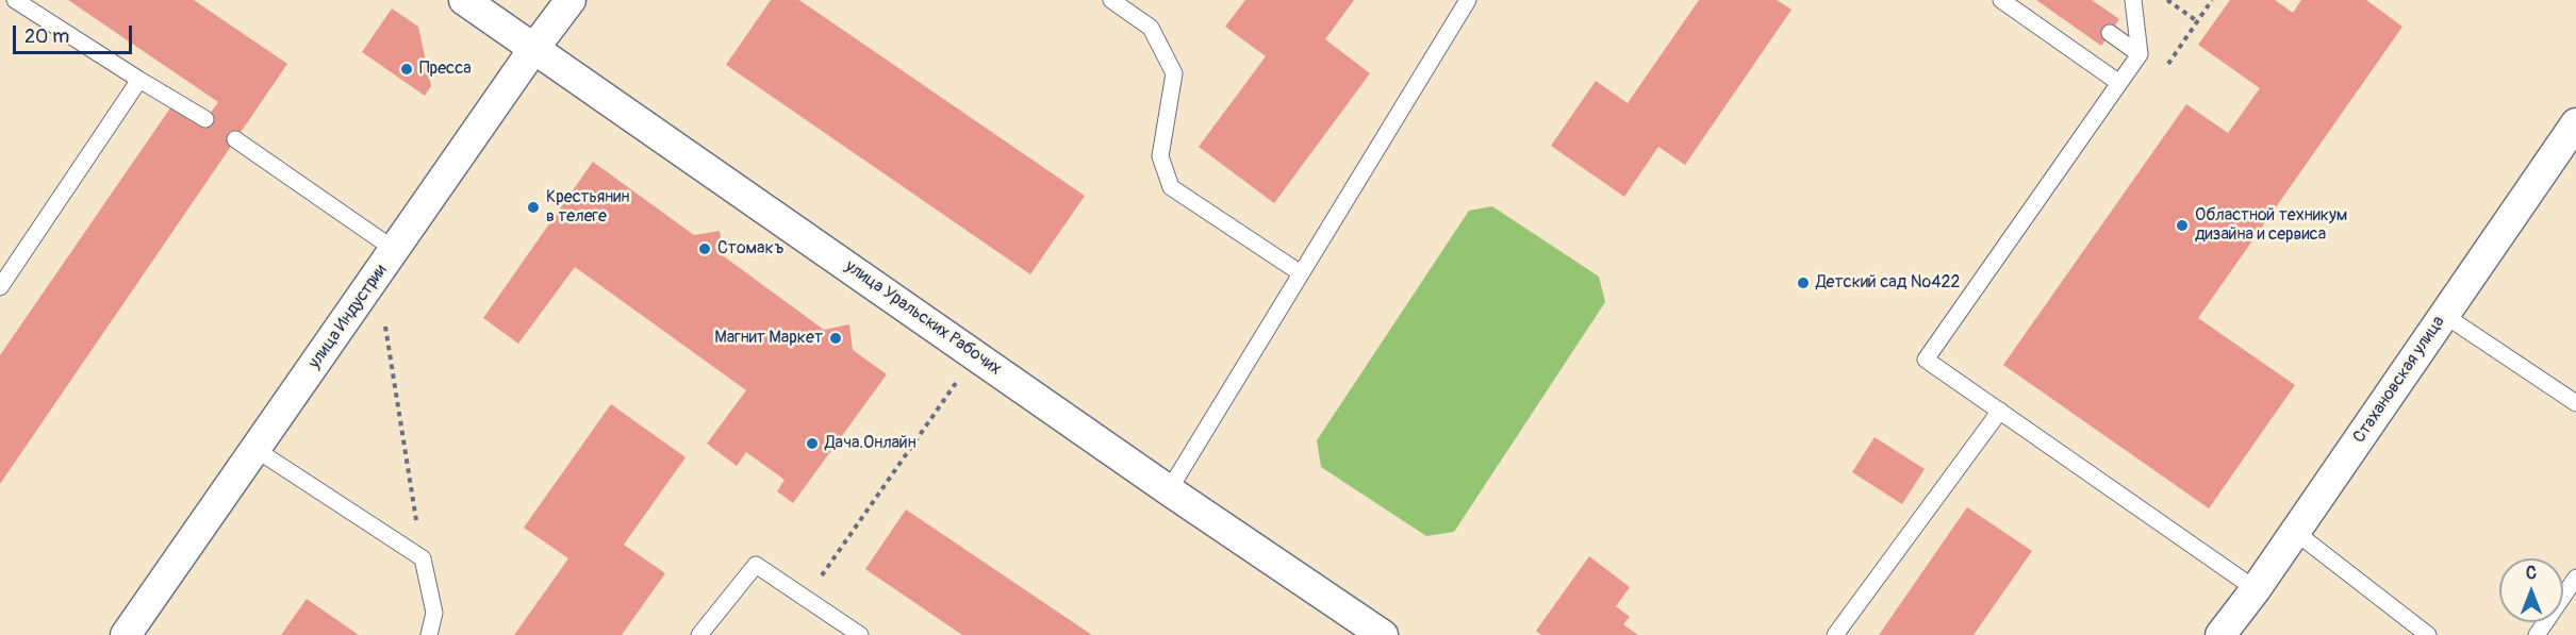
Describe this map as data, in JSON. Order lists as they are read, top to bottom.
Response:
{
  "streets": {
    "street": ["улица Индустрии", "улица Уральских Рабочих", "Стахановская улица"]
  },
  "crossings": [
    ["улица Индустрии", "улица Уральских Рабочих"]
  ],
  "places": [
    "Пресса",
    "Крестьянин в телеге",
    "Областной техникум дизайна и сервиса",
    "Стомакъ",
    "Детский сад №422",
    "Магнит Маркет",
    "Дача.Онлайн"
  ],
  "scale_bar": "20 m",
  "north": "top"
}
